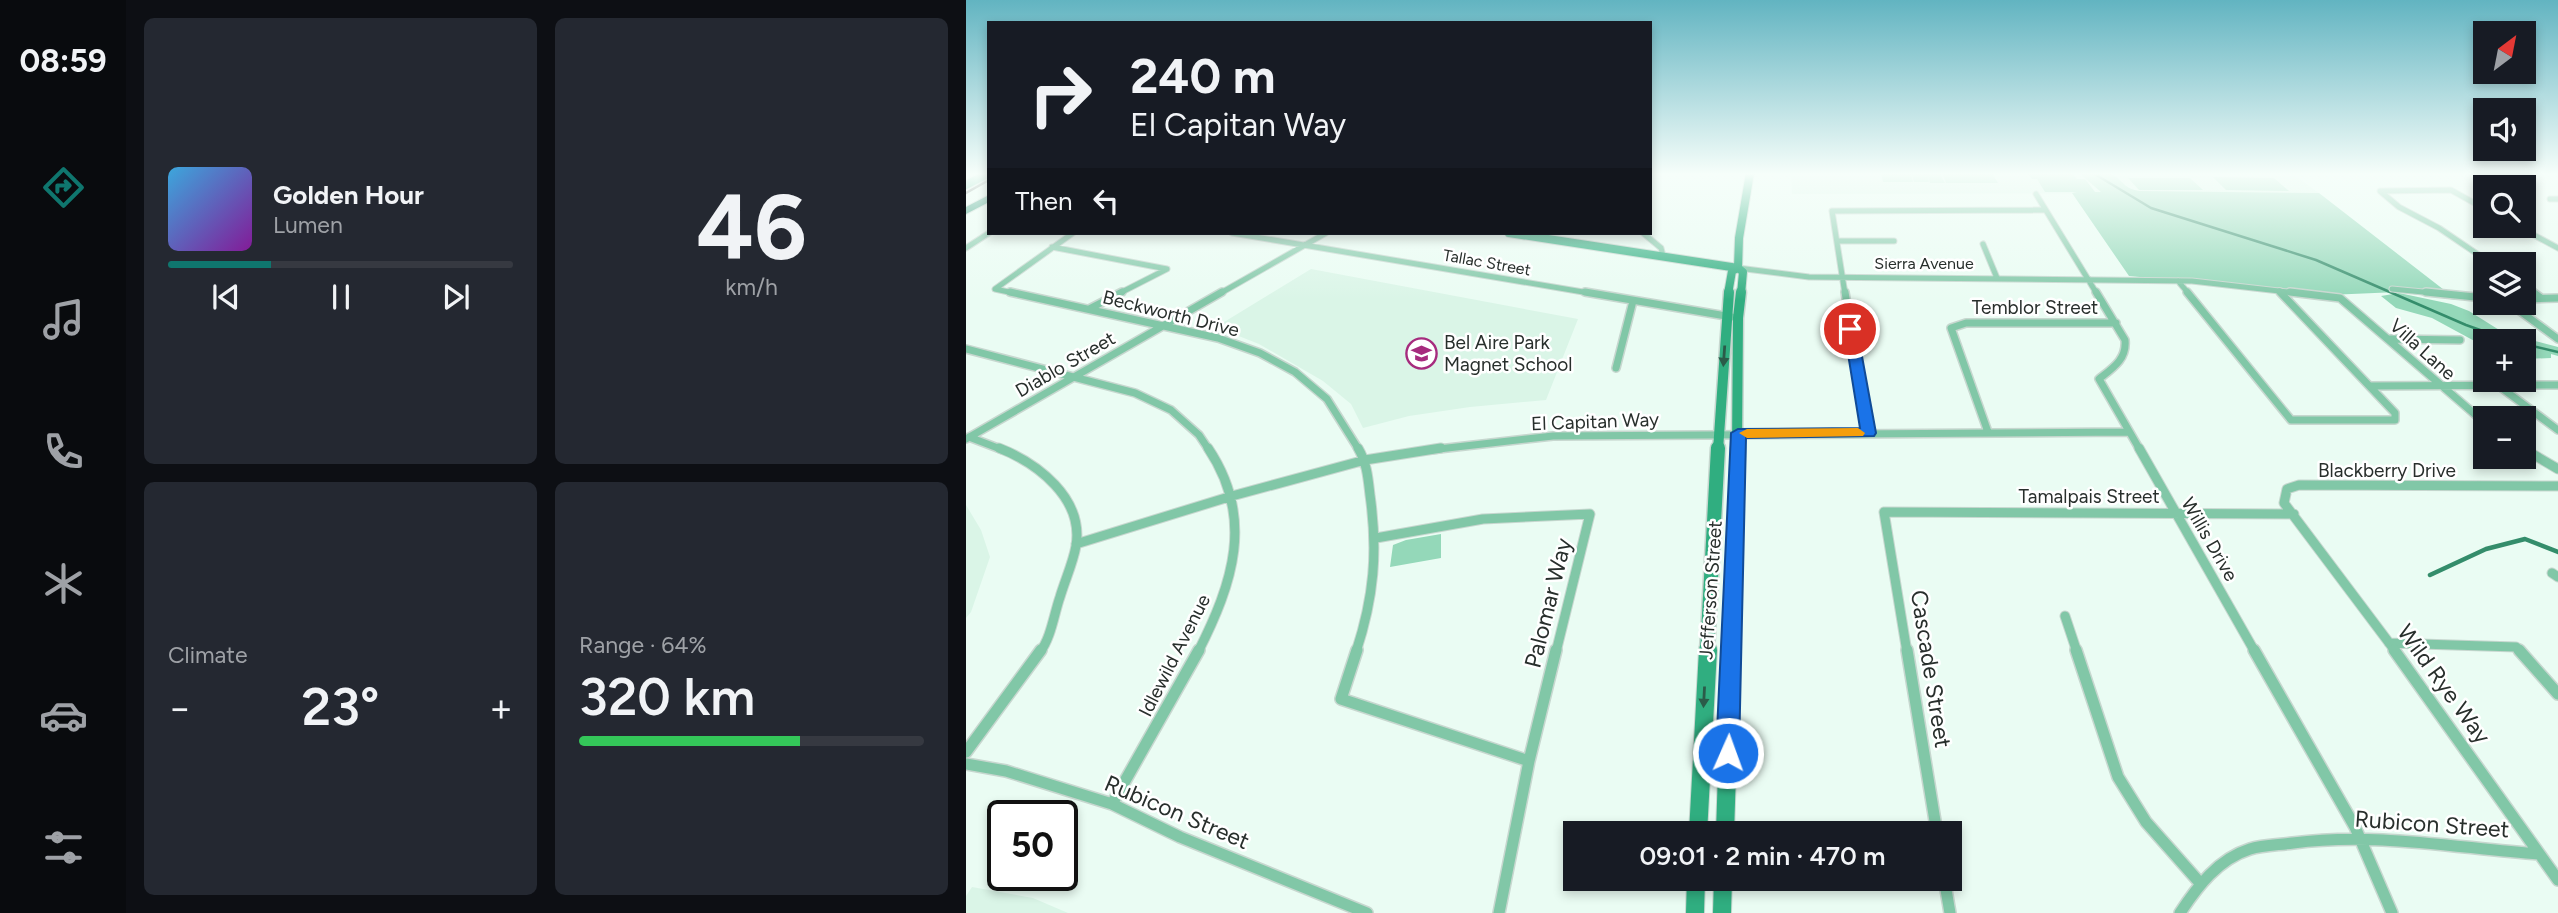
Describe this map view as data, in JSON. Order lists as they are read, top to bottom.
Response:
{
  "streets": {
    "main road": ["Sierra Avenue", "Jefferson Street"],
    "street": [
      "Tallac Street",
      "Temblor Street",
      "Beckworth Drive",
      "Villa Lane",
      "Diablo Street",
      "El Capitan Way",
      "Blackberry Drive",
      "Tamalpais Street",
      "Willis Drive",
      "Palomar Way",
      "Idlewild Avenue",
      "Cascade Street",
      "Wild Rye Way",
      "Rubicon Street"
    ]
  },
  "crossings": [
    ["Tallac Street", "Diablo Street"],
    ["Tallac Street", "Jefferson Street"],
    ["Sierra Avenue", "Villa Lane"],
    ["Sierra Avenue", "Willis Drive"],
    ["Sierra Avenue", "Jefferson Street"],
    ["Temblor Street", "El Capitan Way"],
    ["Temblor Street", "Willis Drive"],
    ["Beckworth Drive", "Diablo Street"],
    ["Beckworth Drive", "El Capitan Way"],
    ["Beckworth Drive", "Palomar Way"],
    ["Diablo Street", "Idlewild Avenue"],
    ["El Capitan Way", "Willis Drive"],
    ["El Capitan Way", "Jefferson Street"],
    ["El Capitan Way", "Idlewild Avenue"],
    ["Blackberry Drive", "Tamalpais Street"],
    ["Blackberry Drive", "Wild Rye Way"],
    ["Tamalpais Street", "Willis Drive"],
    ["Tamalpais Street", "Cascade Street"],
    ["Tamalpais Street", "Wild Rye Way"],
    ["Willis Drive", "Rubicon Street"],
    ["Idlewild Avenue", "Rubicon Street"],
    ["Wild Rye Way", "Rubicon Street"]
  ],
  "places": {
    "school or university": ["Bel Aire Park Magnet School"]
  },
  "north": "top right",
  "page": {
    "tabs": "08:59",
    "tile": [
      ["46", "km/h"],
      "Climate",
      ["Range · 64%", "320 km"]
    ],
    "map_buttons": ["+", "−"],
    "turn": ["240 m", "El Capitan Way"],
    "song": ["Golden Hour", "Lumen"],
    "then": "Then",
    "heat": ["−", "23°", "+"],
    "limit": "50",
    "trip": "09:01 · 2 min · 470 m"
  }
}
